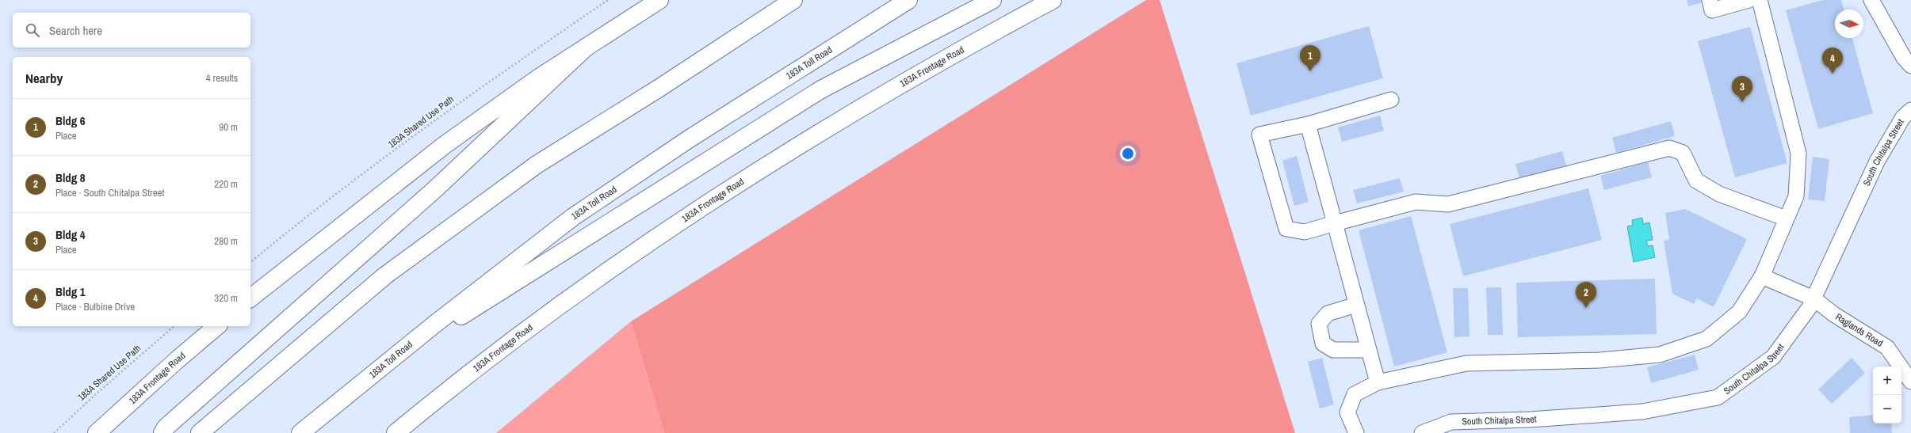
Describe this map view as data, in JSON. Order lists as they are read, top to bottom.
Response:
{
  "streets": {
    "main road": ["183A Toll Road", "183A Frontage Road"],
    "street": ["South Chitalpa Street", "Raglands Road"],
    "path": ["183A Shared Use Path"]
  },
  "crossings": [
    ["South Chitalpa Street", "Raglands Road"]
  ],
  "north": "right",
  "page": {
    "search": "Search here",
    "pins": [
      "1",
      "4",
      "3",
      "2"
    ],
    "heading": ["Nearby", "4 results"],
    "list": [
      {
        "mark": "1",
        "name": "Bldg 6",
        "note": "Place",
        "value": "90 m"
      },
      {
        "mark": "2",
        "name": "Bldg 8",
        "note": "Place · South Chitalpa Street",
        "value": "220 m"
      },
      {
        "mark": "3",
        "name": "Bldg 4",
        "note": "Place",
        "value": "280 m"
      },
      {
        "mark": "4",
        "name": "Bldg 1",
        "note": "Place · Bulbine Drive",
        "value": "320 m"
      }
    ],
    "map_buttons": ["+", "−"]
  }
}
